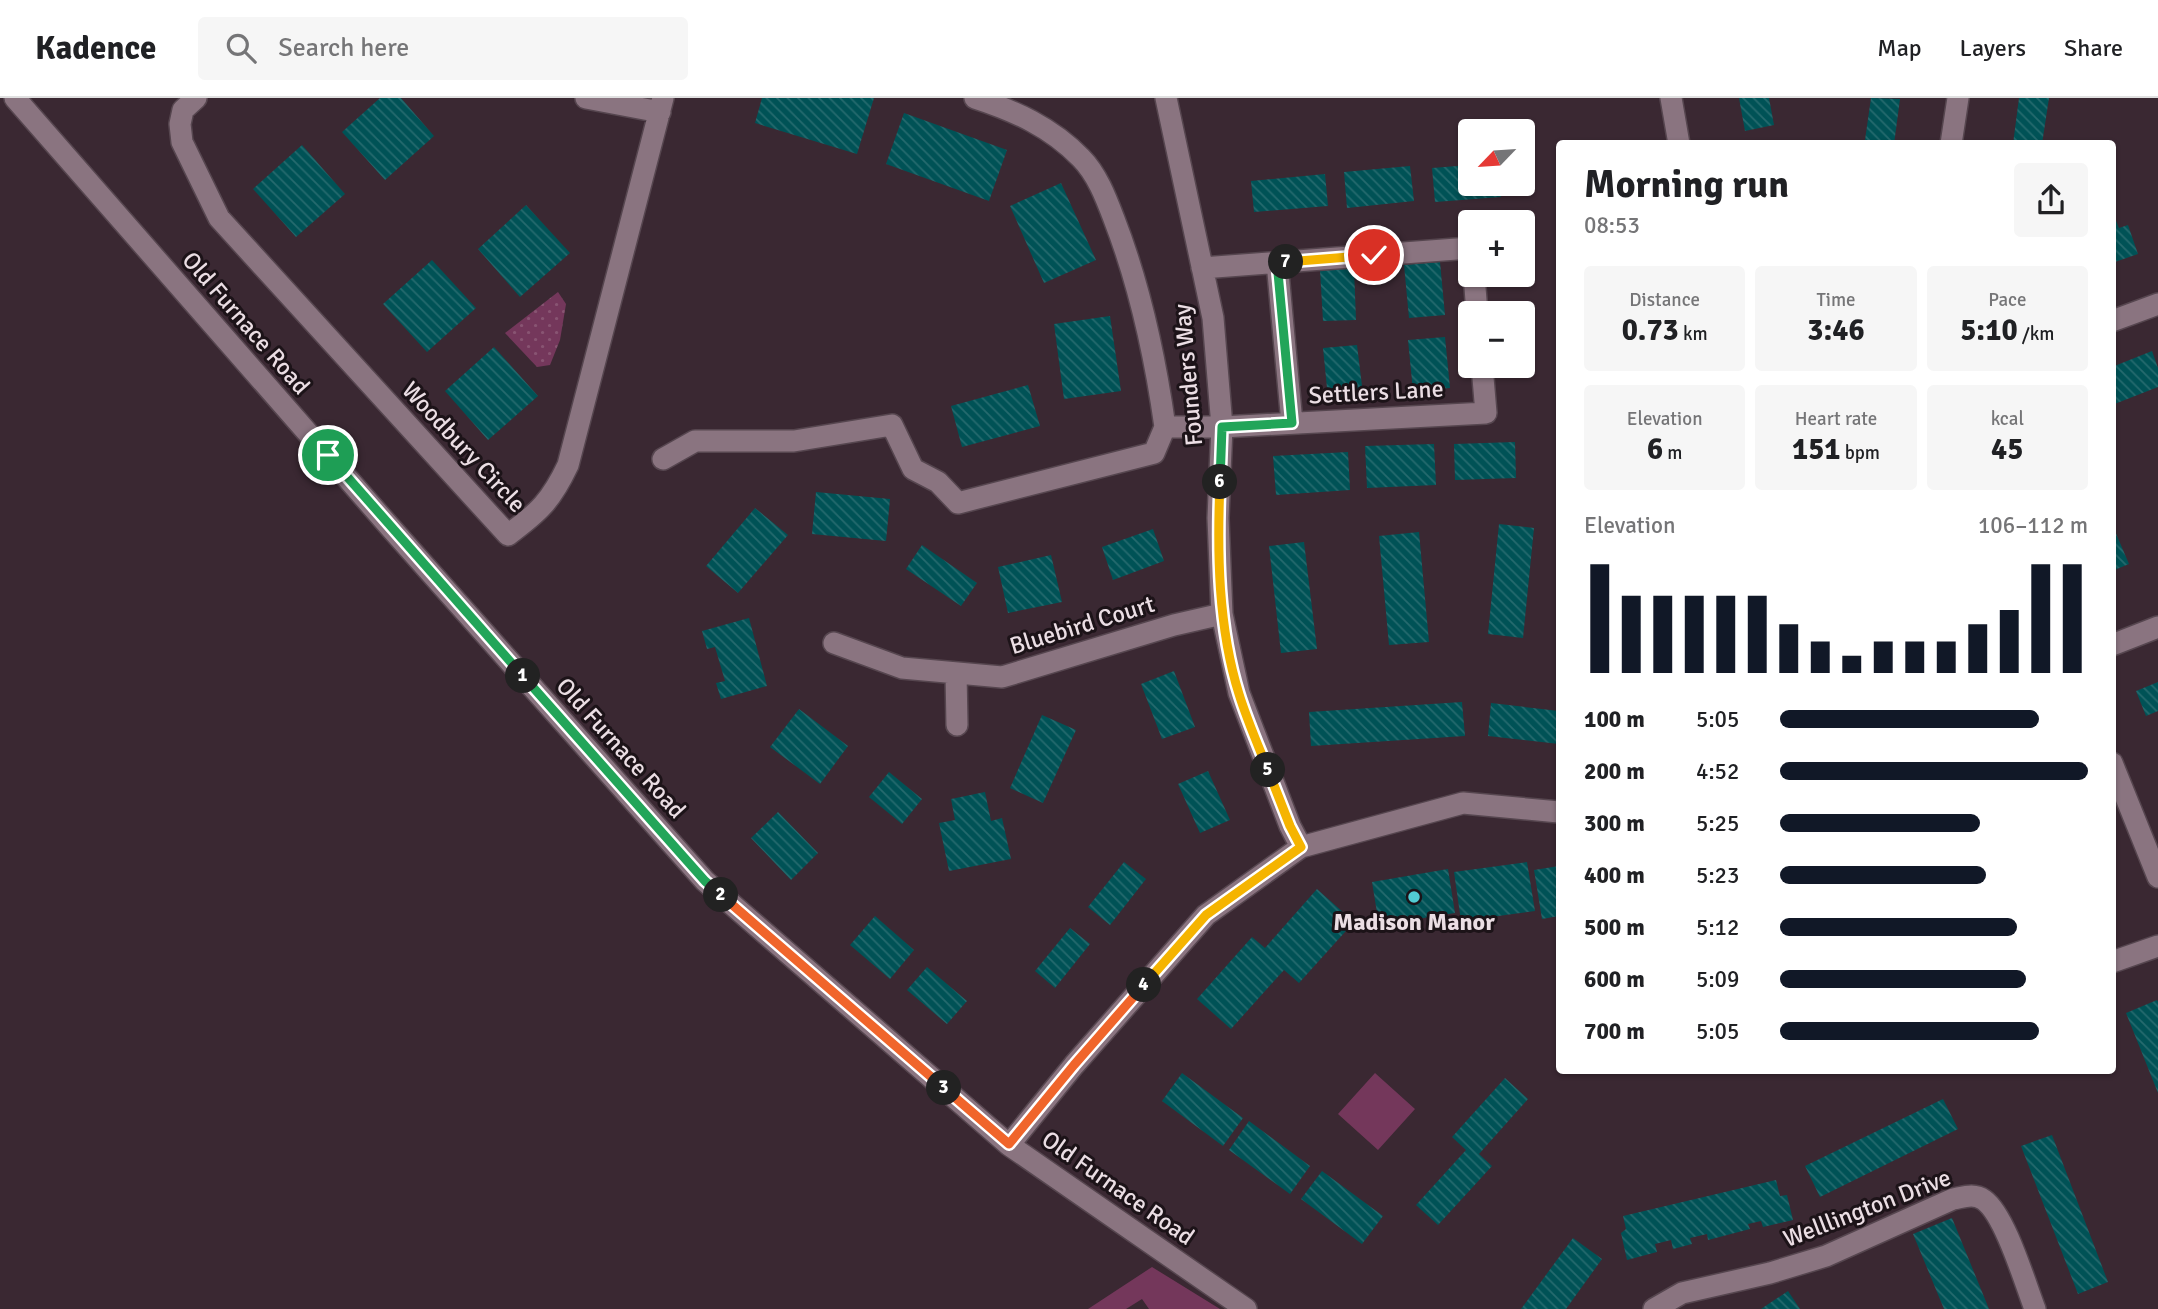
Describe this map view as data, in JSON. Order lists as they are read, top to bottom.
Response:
{
  "streets": {
    "street": [
      "Old Furnace Road",
      "Founders Way",
      "Settlers Lane",
      "Woodbury Circle",
      "Bluebird Court",
      "Welllington Drive"
    ]
  },
  "crossings": [
    ["Founders Way", "Settlers Lane"],
    ["Founders Way", "Bluebird Court"]
  ],
  "places": ["Madison Manor"],
  "north": "bottom left",
  "page": {
    "header": "Kadence",
    "search": "Search here",
    "nav": ["Map", "Layers", "Share"],
    "map_buttons": ["+", "−"],
    "heading": ["Morning run", "08:53"],
    "pins": [
      "7",
      "6",
      "1",
      "5",
      "2",
      "4",
      "3"
    ],
    "stats": [
      ["Distance", "0.73 km"],
      ["Time", "3:46"],
      ["Pace", "5:10 /km"],
      ["Elevation", "6 m"],
      ["Heart rate", "151 bpm"],
      ["kcal", "45"]
    ],
    "chart": ["Elevation", "106–112 m"],
    "list": [
      {
        "name": "100 m",
        "note": "5:05"
      },
      {
        "name": "200 m",
        "note": "4:52"
      },
      {
        "name": "300 m",
        "note": "5:25"
      },
      {
        "name": "400 m",
        "note": "5:23"
      },
      {
        "name": "500 m",
        "note": "5:12"
      },
      {
        "name": "600 m",
        "note": "5:09"
      },
      {
        "name": "700 m",
        "note": "5:05"
      }
    ]
  }
}
